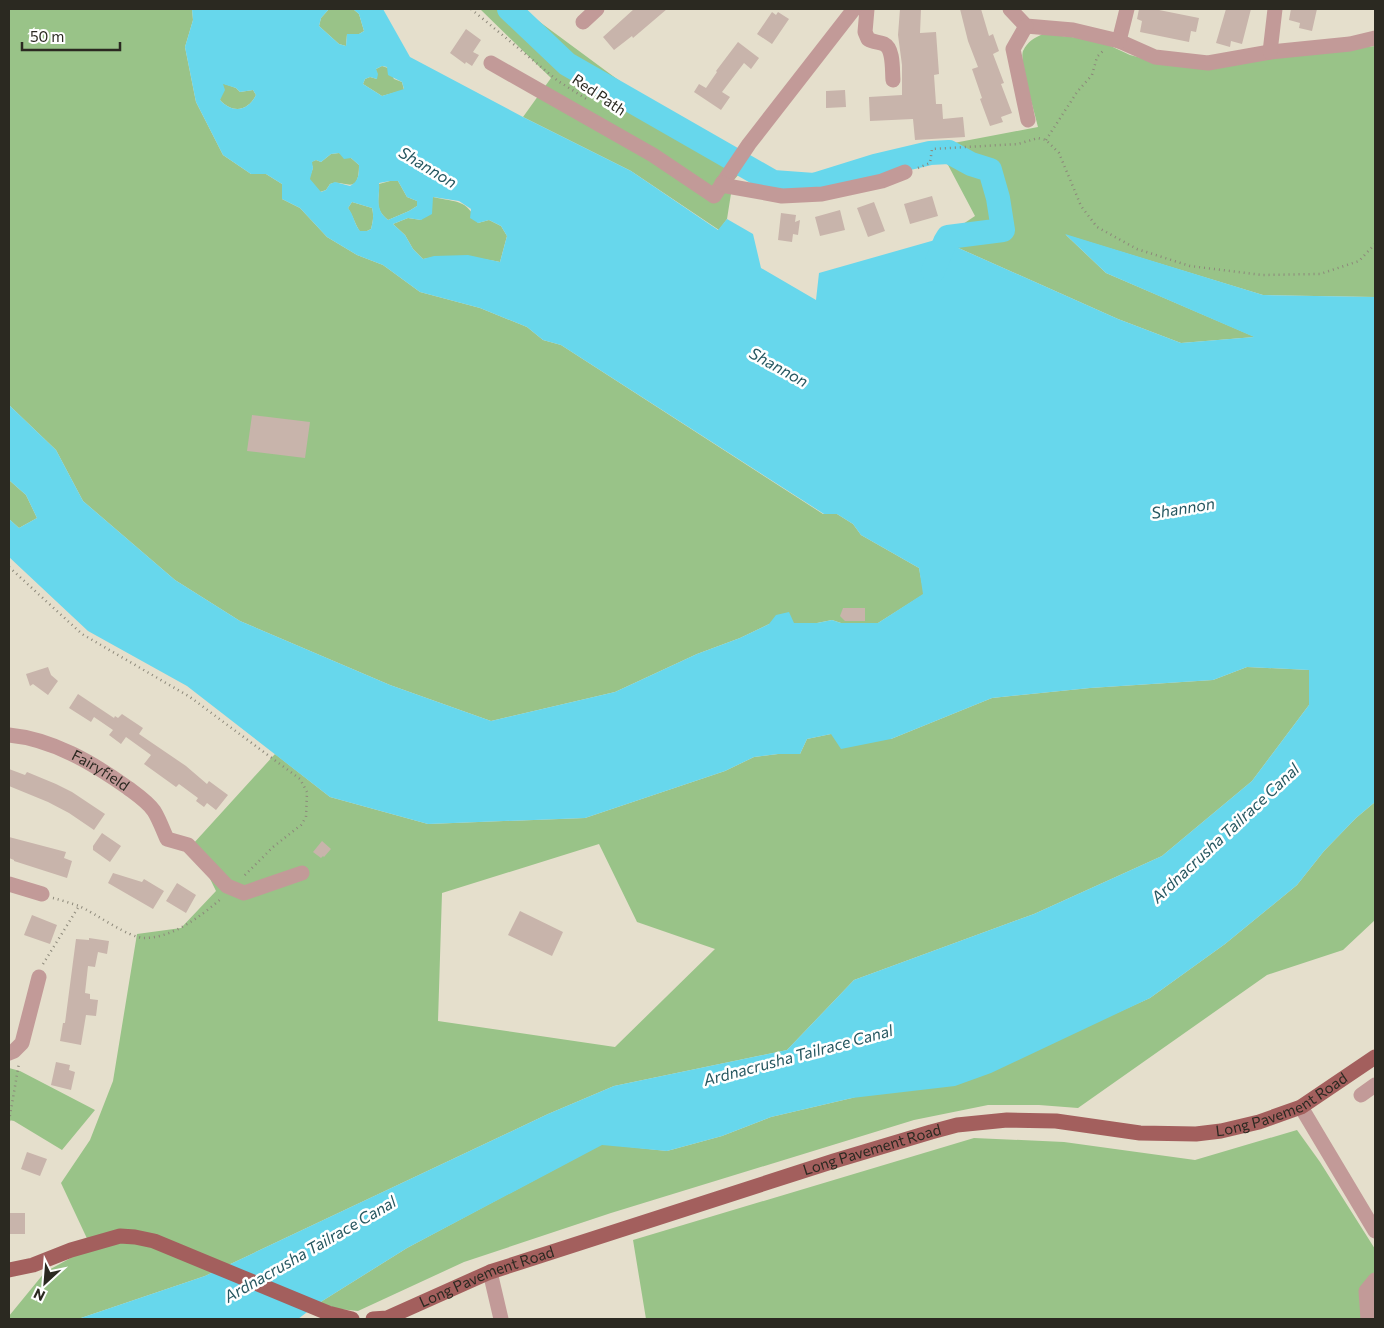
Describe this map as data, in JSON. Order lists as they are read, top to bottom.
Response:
{
  "streets": {
    "main road": ["Long Pavement Road"],
    "street": ["Fairyfield"],
    "path": ["Red Path"]
  },
  "water": ["Shannon", "Ardnacrusha Tailrace Canal"],
  "scale_bar": "50 m",
  "north": "bottom left"
}
